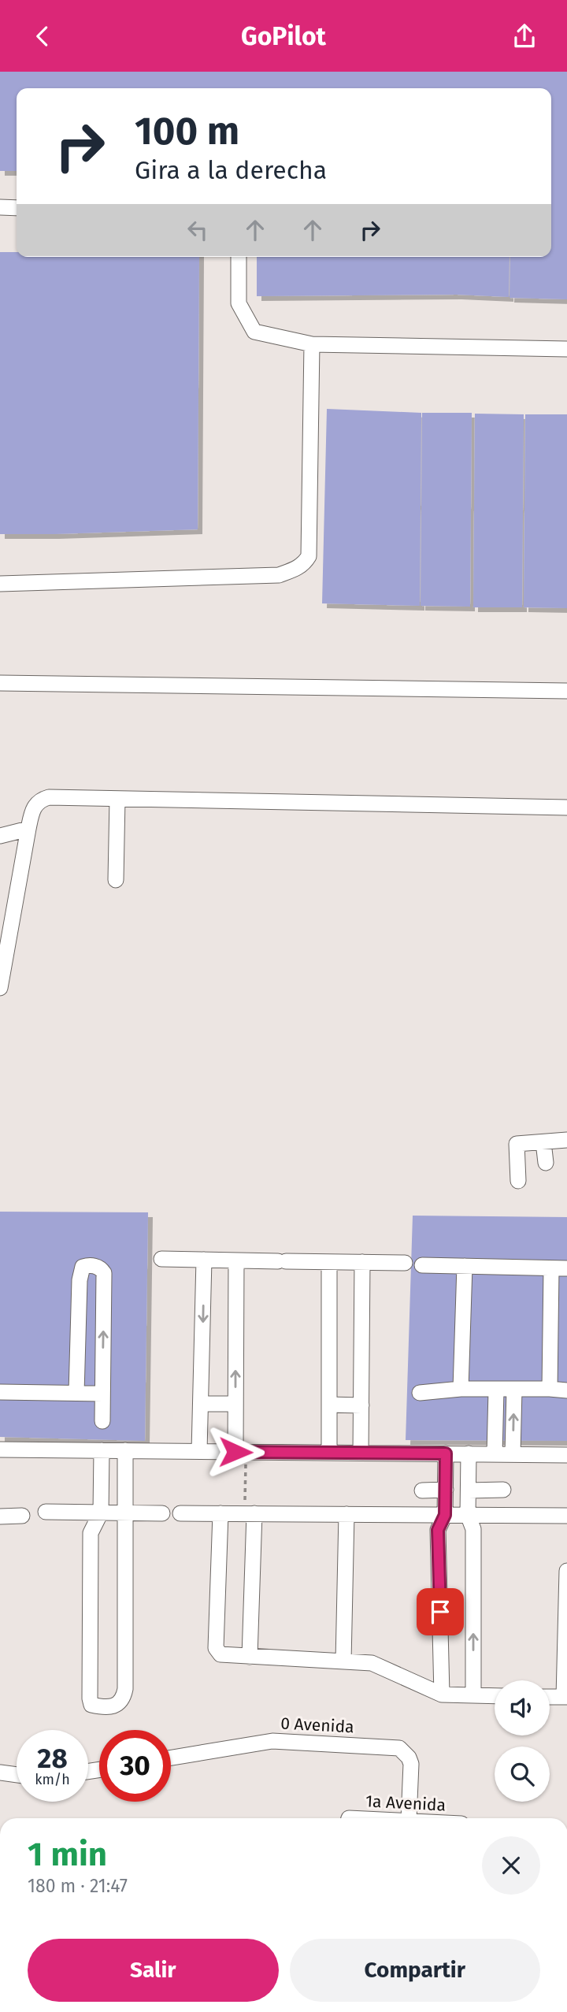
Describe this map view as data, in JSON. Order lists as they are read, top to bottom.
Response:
{
  "streets": {
    "street": ["0 Avenida"]
  },
  "page": {
    "header": "GoPilot",
    "turn": ["100 m", "Gira a la derecha"],
    "speed": "28 km/h",
    "limit": "30",
    "heading": ["1 min", "180 m · 21:47"],
    "buttons": ["Salir", "Compartir"]
  }
}
